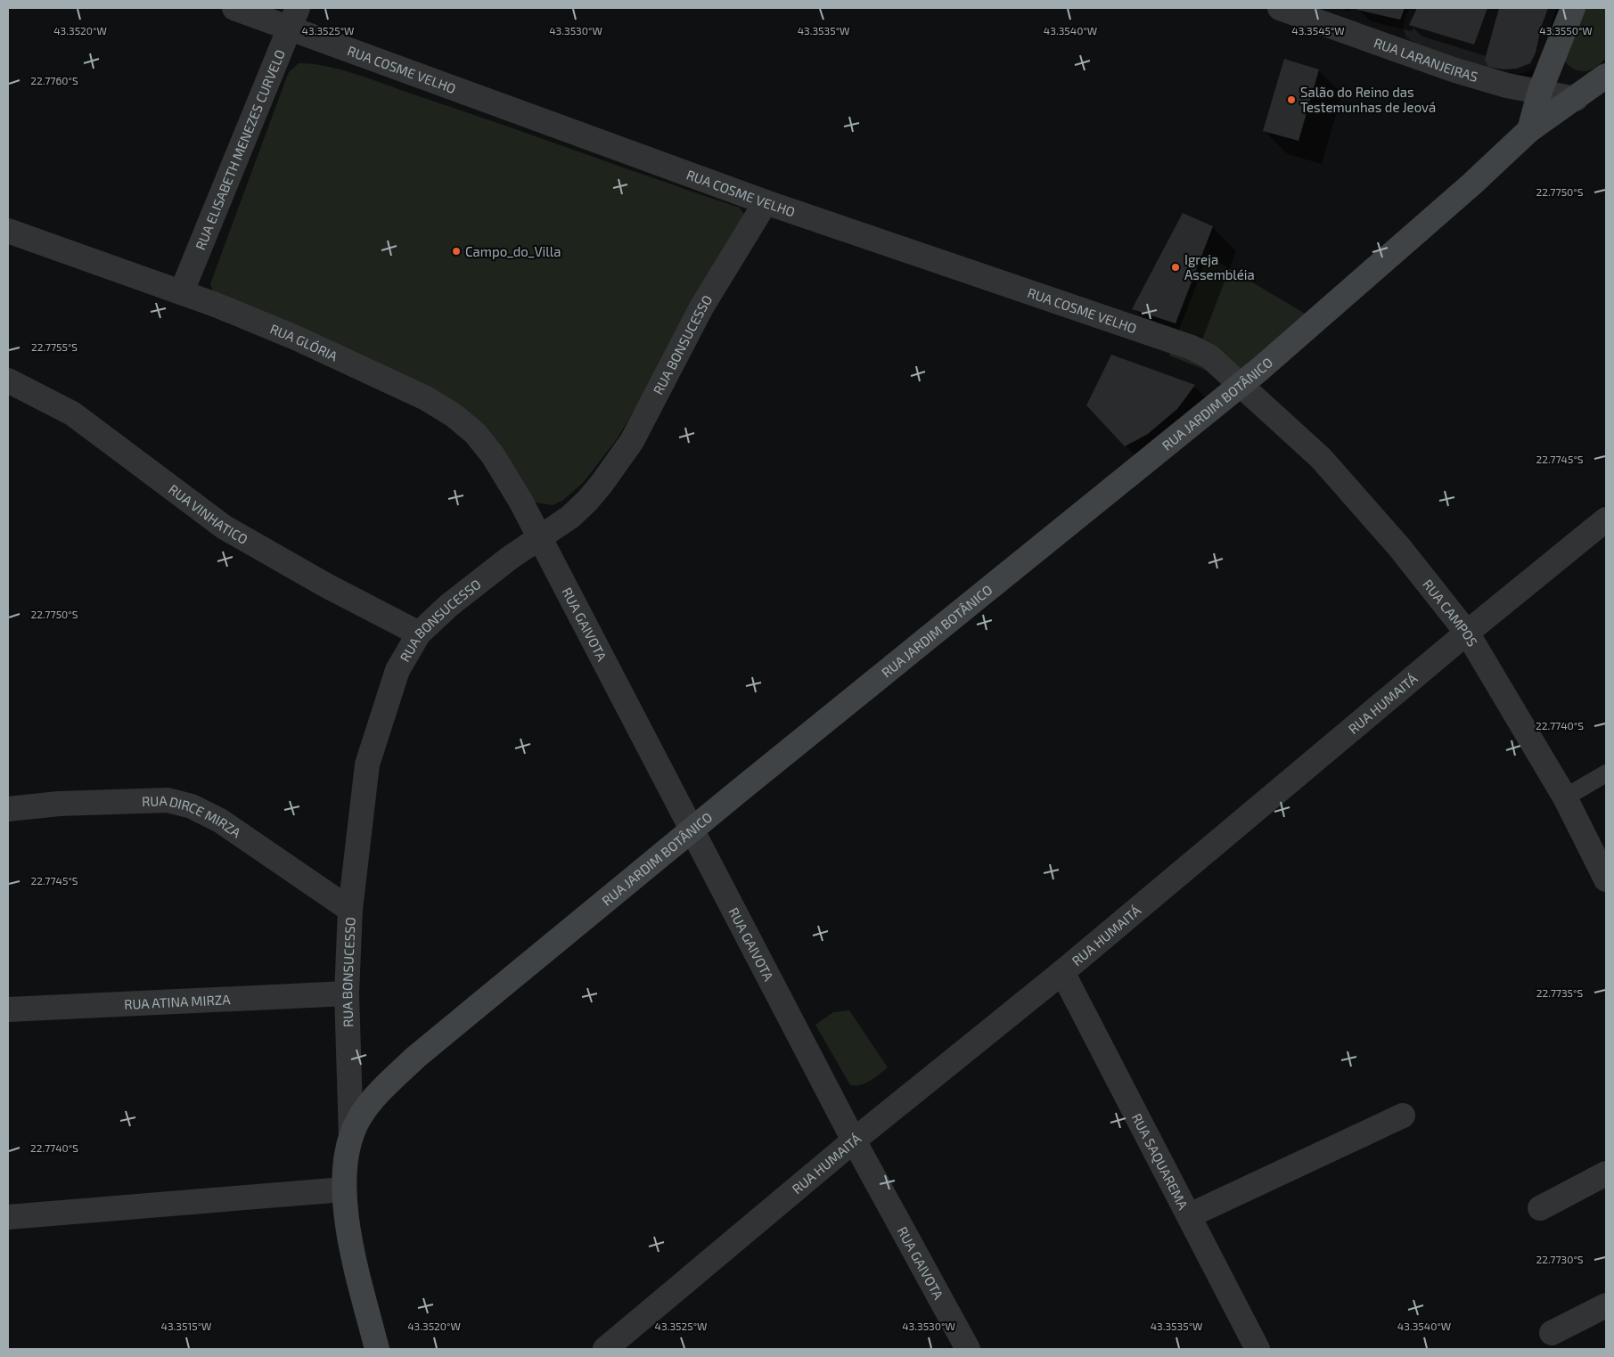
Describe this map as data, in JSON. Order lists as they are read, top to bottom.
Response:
{
  "streets": {
    "main road": ["RUA JARDIM BOTÂNICO"],
    "street": [
      "RUA LARANJEIRAS",
      "RUA COSME VELHO",
      "RUA ELISABETH MENEZES CURVELO",
      "RUA GLÓRIA",
      "RUA BONSUCESSO",
      "RUA VINHATICO",
      "RUA CAMPOS",
      "RUA GAIVOTA",
      "RUA HUMAITÁ",
      "RUA DIRCE MIRZA",
      "RUA ATINA MIRZA",
      "RUA SAQUAREMA"
    ]
  },
  "crossings": [
    ["RUA LARANJEIRAS", "RUA JARDIM BOTÂNICO"],
    ["RUA COSME VELHO", "RUA ELISABETH MENEZES CURVELO"],
    ["RUA COSME VELHO", "RUA BONSUCESSO"],
    ["RUA COSME VELHO", "RUA JARDIM BOTÂNICO"],
    ["RUA COSME VELHO", "RUA CAMPOS"],
    ["RUA ELISABETH MENEZES CURVELO", "RUA GLÓRIA"],
    ["RUA GLÓRIA", "RUA BONSUCESSO"],
    ["RUA GLÓRIA", "RUA GAIVOTA"],
    ["RUA BONSUCESSO", "RUA JARDIM BOTÂNICO"],
    ["RUA BONSUCESSO", "RUA VINHATICO"],
    ["RUA BONSUCESSO", "RUA GAIVOTA"],
    ["RUA BONSUCESSO", "RUA DIRCE MIRZA"],
    ["RUA BONSUCESSO", "RUA ATINA MIRZA"],
    ["RUA JARDIM BOTÂNICO", "RUA CAMPOS"],
    ["RUA JARDIM BOTÂNICO", "RUA GAIVOTA"],
    ["RUA CAMPOS", "RUA HUMAITÁ"],
    ["RUA GAIVOTA", "RUA HUMAITÁ"],
    ["RUA HUMAITÁ", "RUA SAQUAREMA"]
  ],
  "places": ["Salão do Reino das Testemunhas de Jeová", "Campo_do_Villa", "Igreja Assembléia"],
  "coordinates": [
    "43.3520°W",
    "43.3525°W",
    "43.3530°W",
    "43.3535°W",
    "43.3540°W",
    "43.3545°W",
    "43.3550°W",
    "22.7760°S",
    "22.7750°S",
    "22.7755°S",
    "22.7745°S",
    "22.7740°S",
    "22.7735°S",
    "22.7730°S",
    "43.3515°W"
  ]
}
